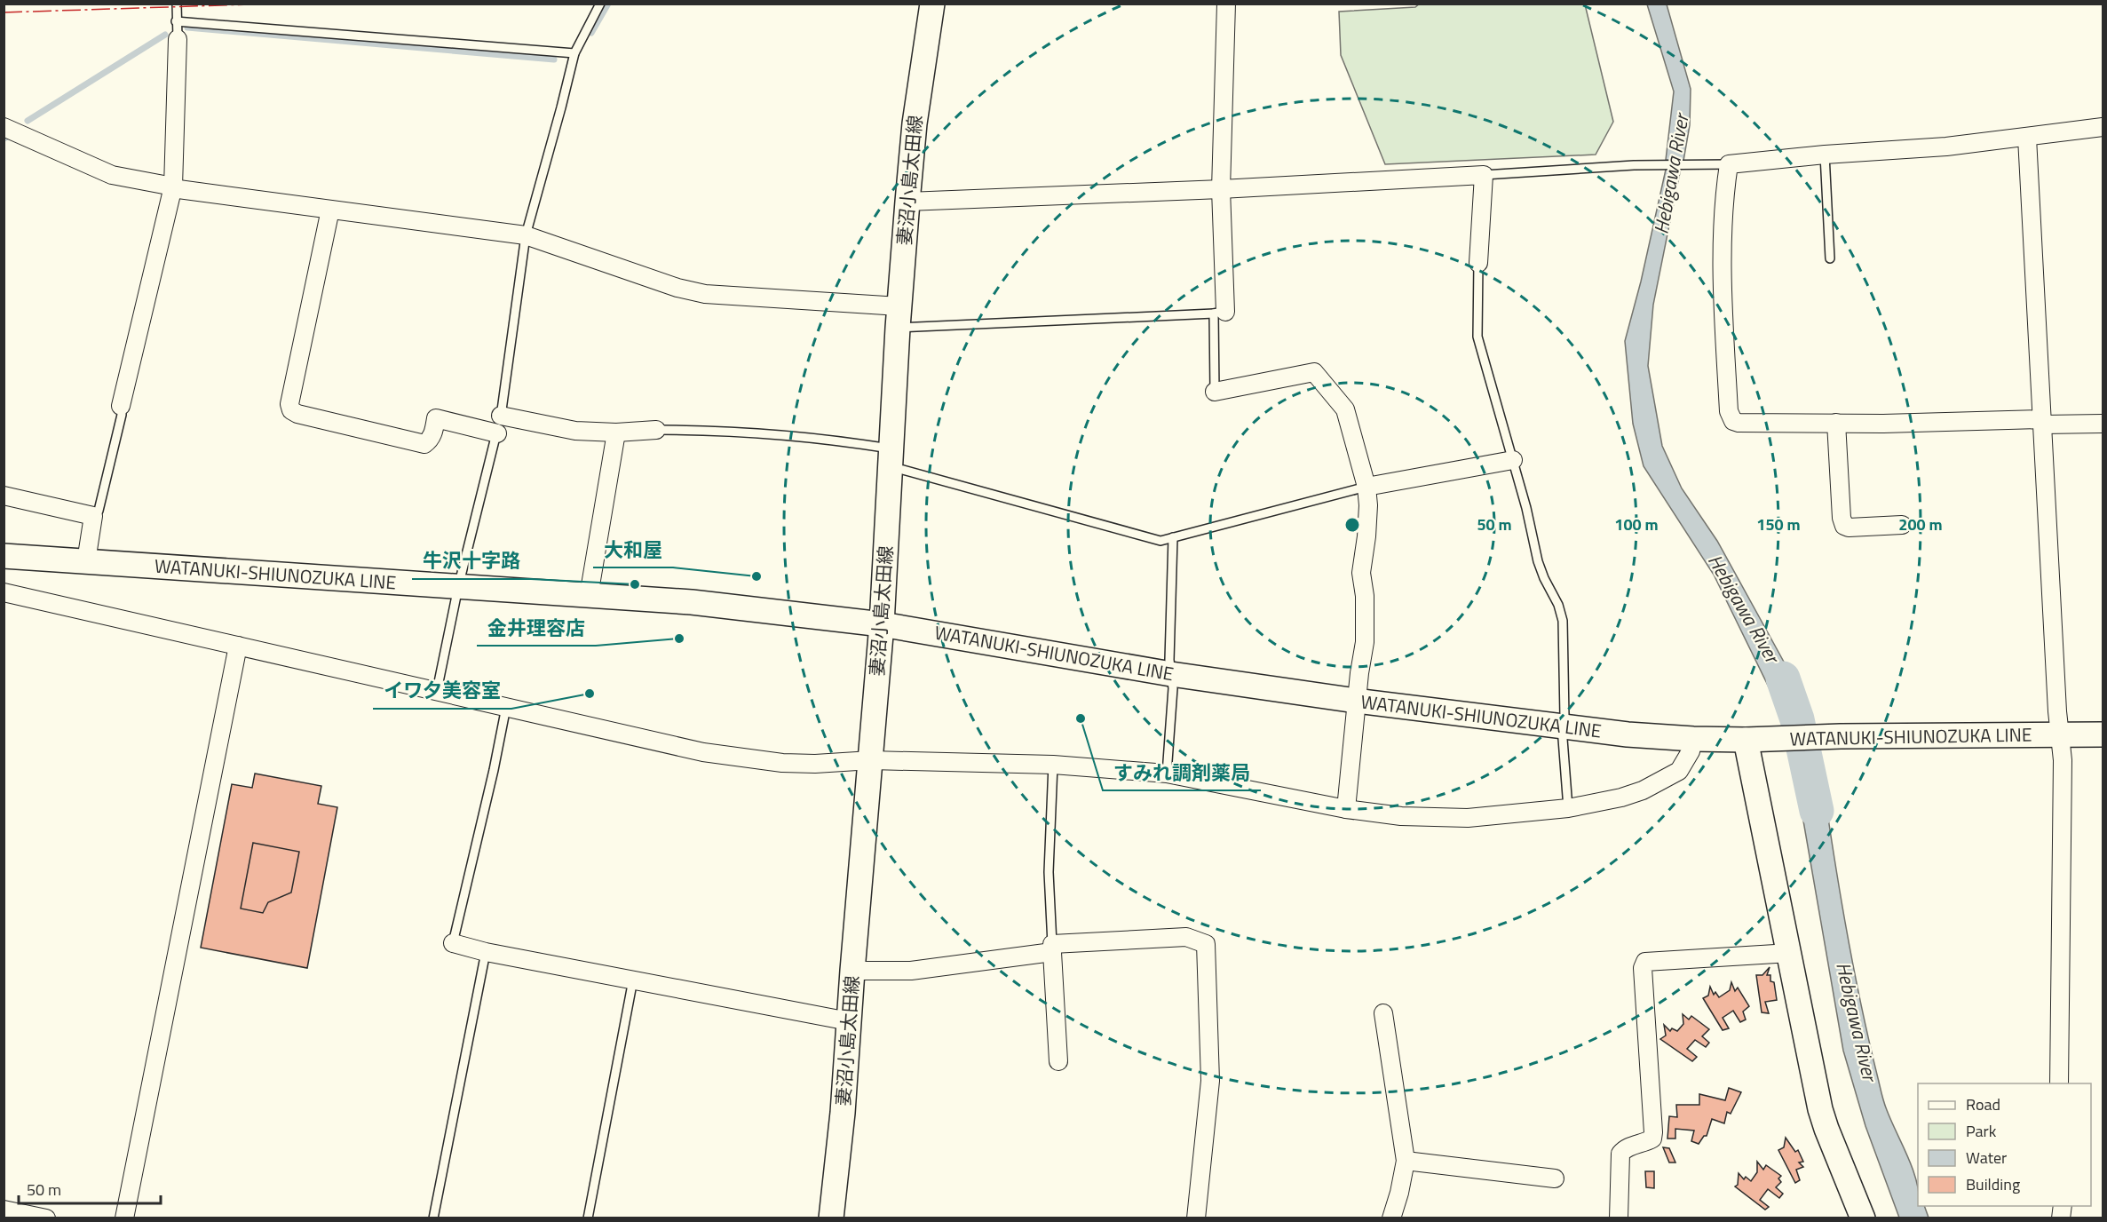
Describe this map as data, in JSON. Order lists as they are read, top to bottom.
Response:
{
  "streets": {
    "main road": ["妻沼小島太田線", "WATANUKI-SHIUNOZUKA LINE"]
  },
  "crossings": [
    ["妻沼小島太田線", "WATANUKI-SHIUNOZUKA LINE"]
  ],
  "water": ["Hebigawa River"],
  "places": [
    "大和屋",
    "牛沢十字路",
    "金井理容店",
    "イワ夕美容室",
    "すみれ調剤薬局"
  ],
  "legend": [
    "Road",
    "Park",
    "Water",
    "Building"
  ],
  "scale_bar": "50 m",
  "rings": [
    "50 m",
    "100 m",
    "150 m",
    "200 m"
  ]
}
